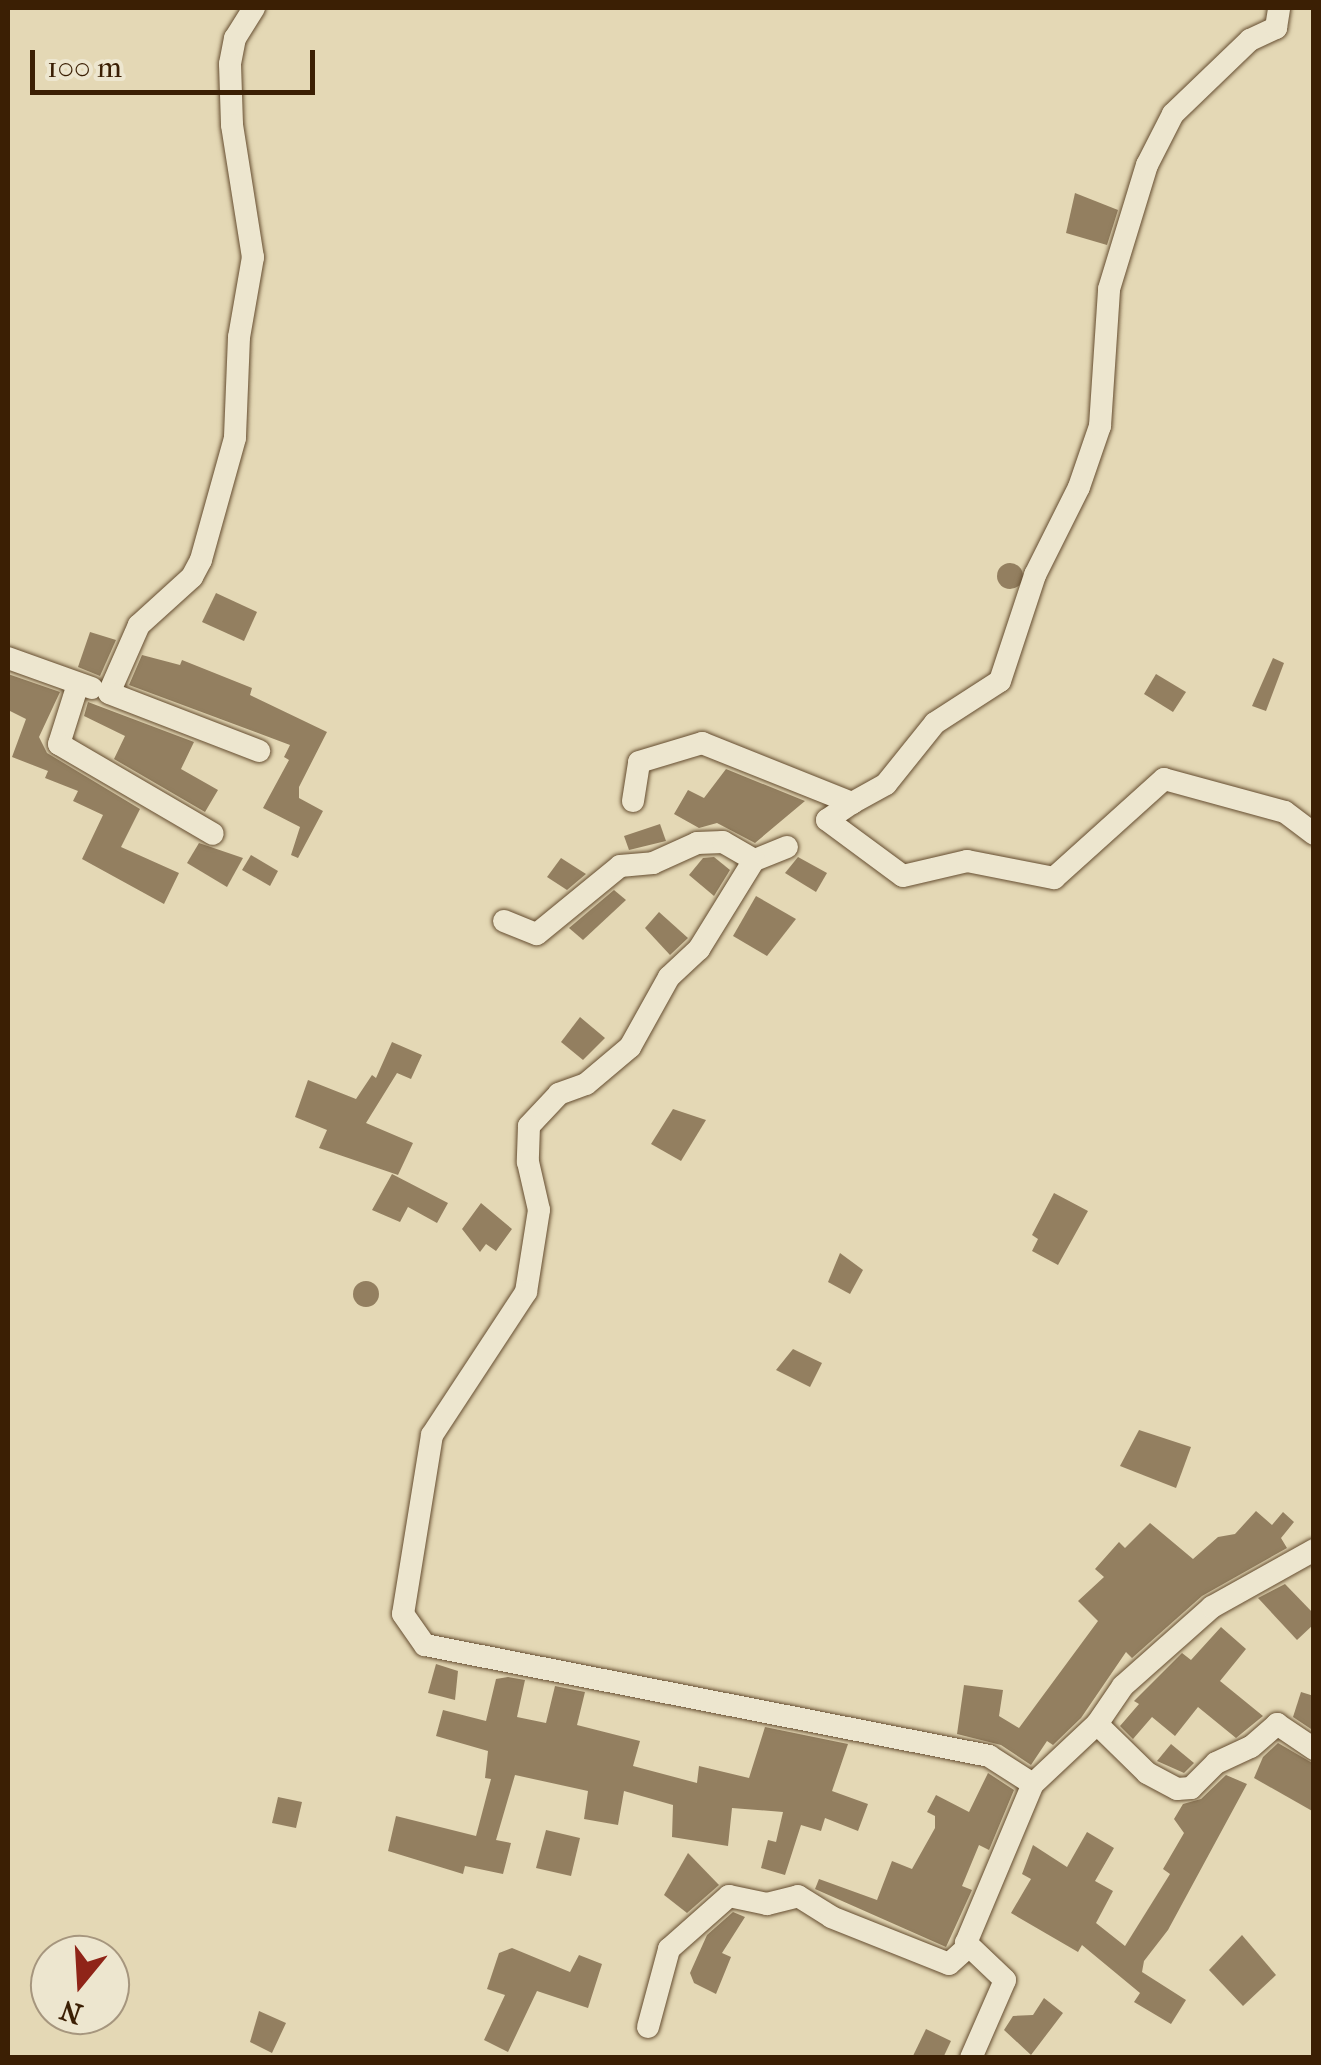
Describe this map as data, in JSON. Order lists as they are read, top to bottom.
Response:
{
  "scale_bar": "100 m",
  "north": "bottom"
}
